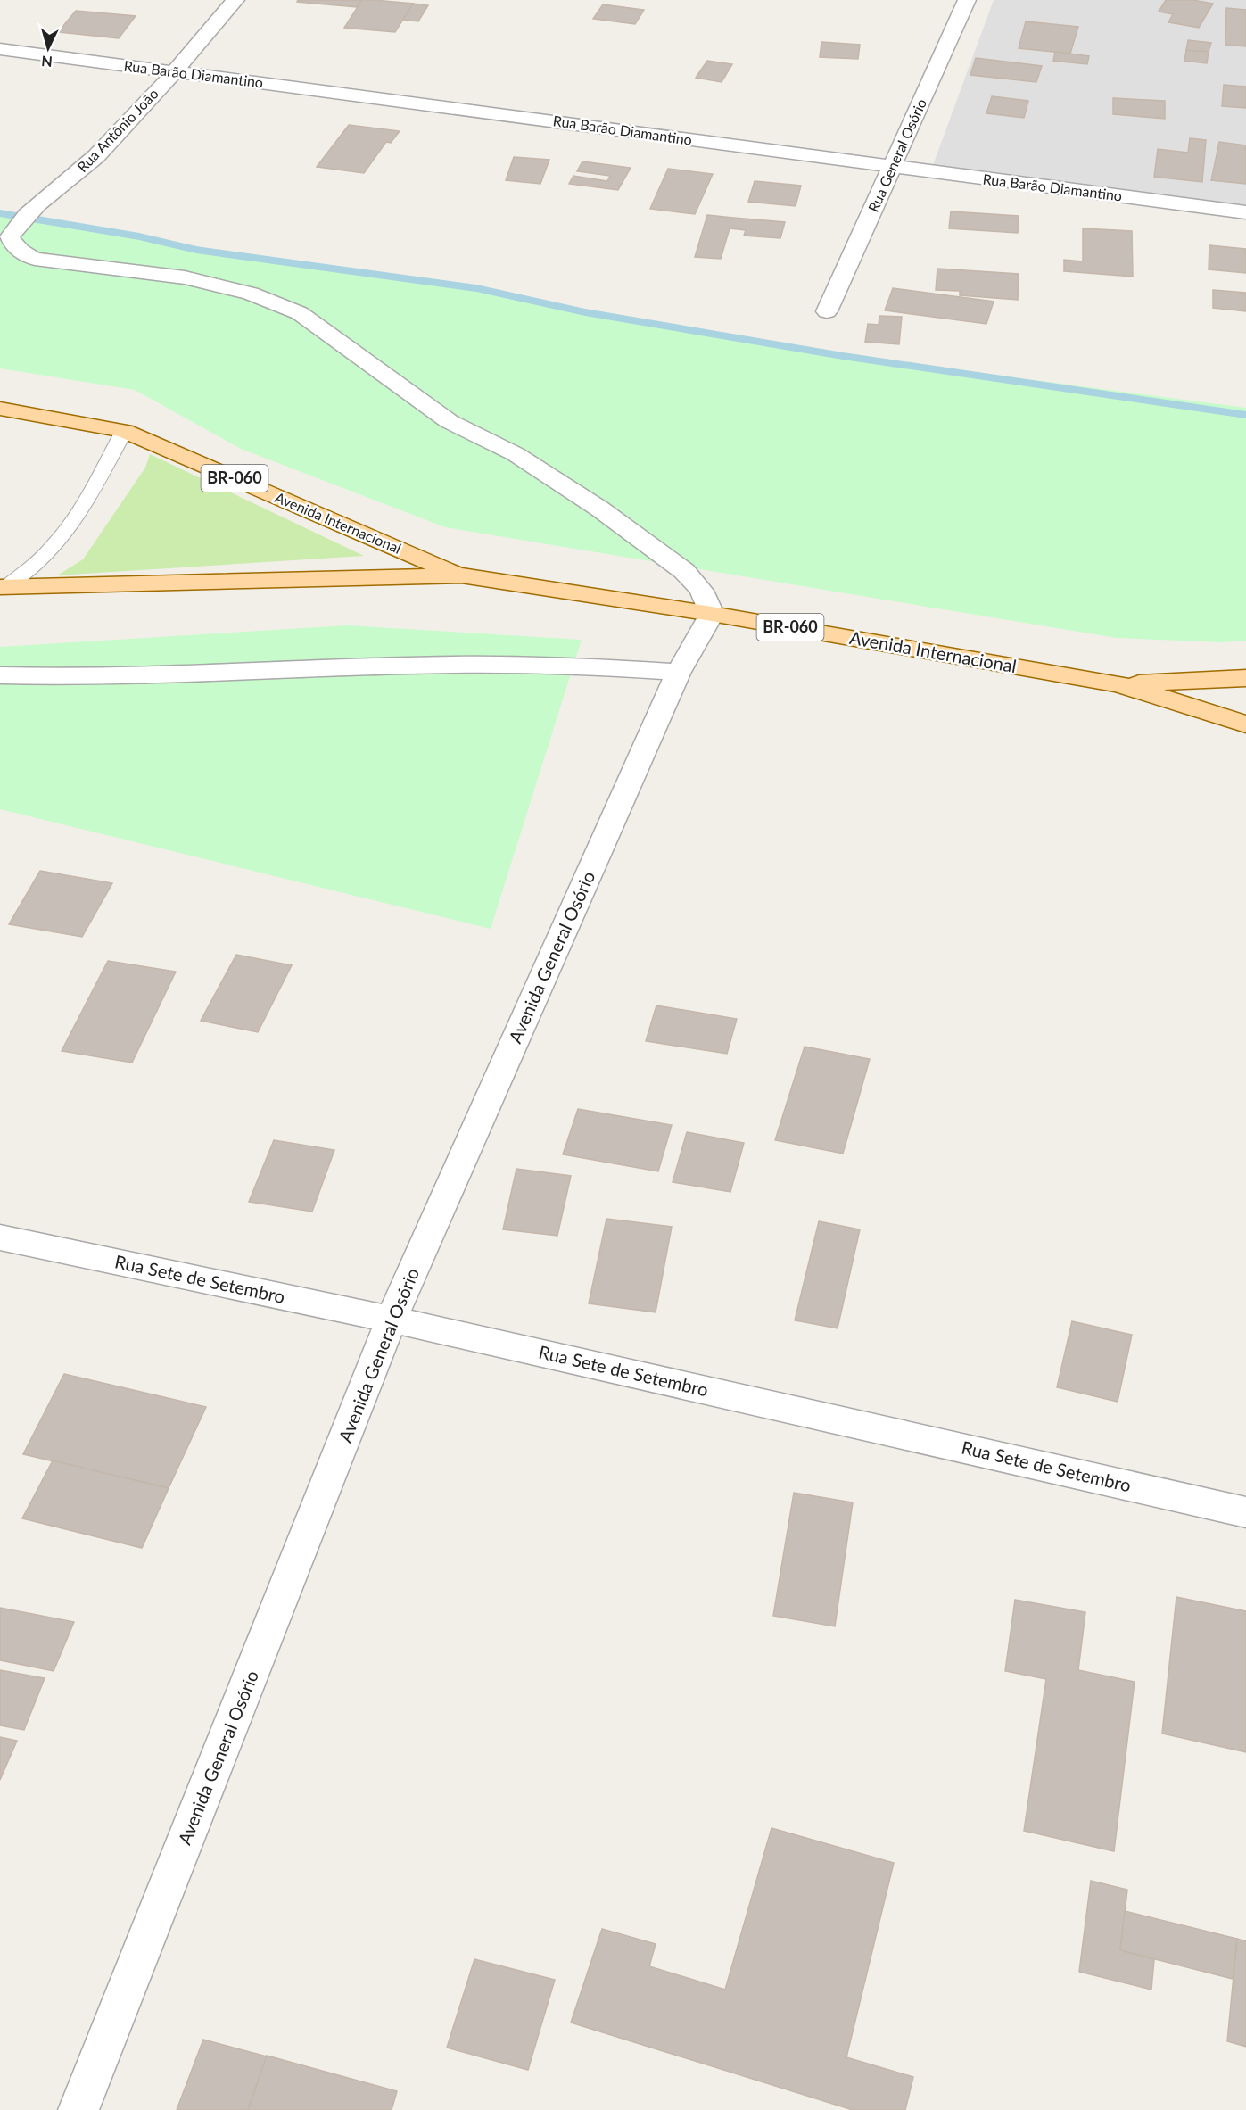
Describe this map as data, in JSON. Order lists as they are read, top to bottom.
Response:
{
  "streets": {
    "main road": ["BR-060", "Avenida Internacional"],
    "street": [
      "Rua Barão Diamantino",
      "Rua Antônio João",
      "Rua General Osório",
      "Avenida General Osório",
      "Rua Sete de Setembro"
    ]
  },
  "crossings": [
    ["Rua Barão Diamantino", "Rua Antônio João"],
    ["Rua Barão Diamantino", "Rua General Osório"],
    ["Rua Antônio João", "Avenida Internacional"],
    ["Rua Antônio João", "Avenida General Osório"],
    ["Avenida Internacional", "Avenida General Osório"],
    ["Avenida General Osório", "Rua Sete de Setembro"]
  ],
  "north": "bottom"
}
